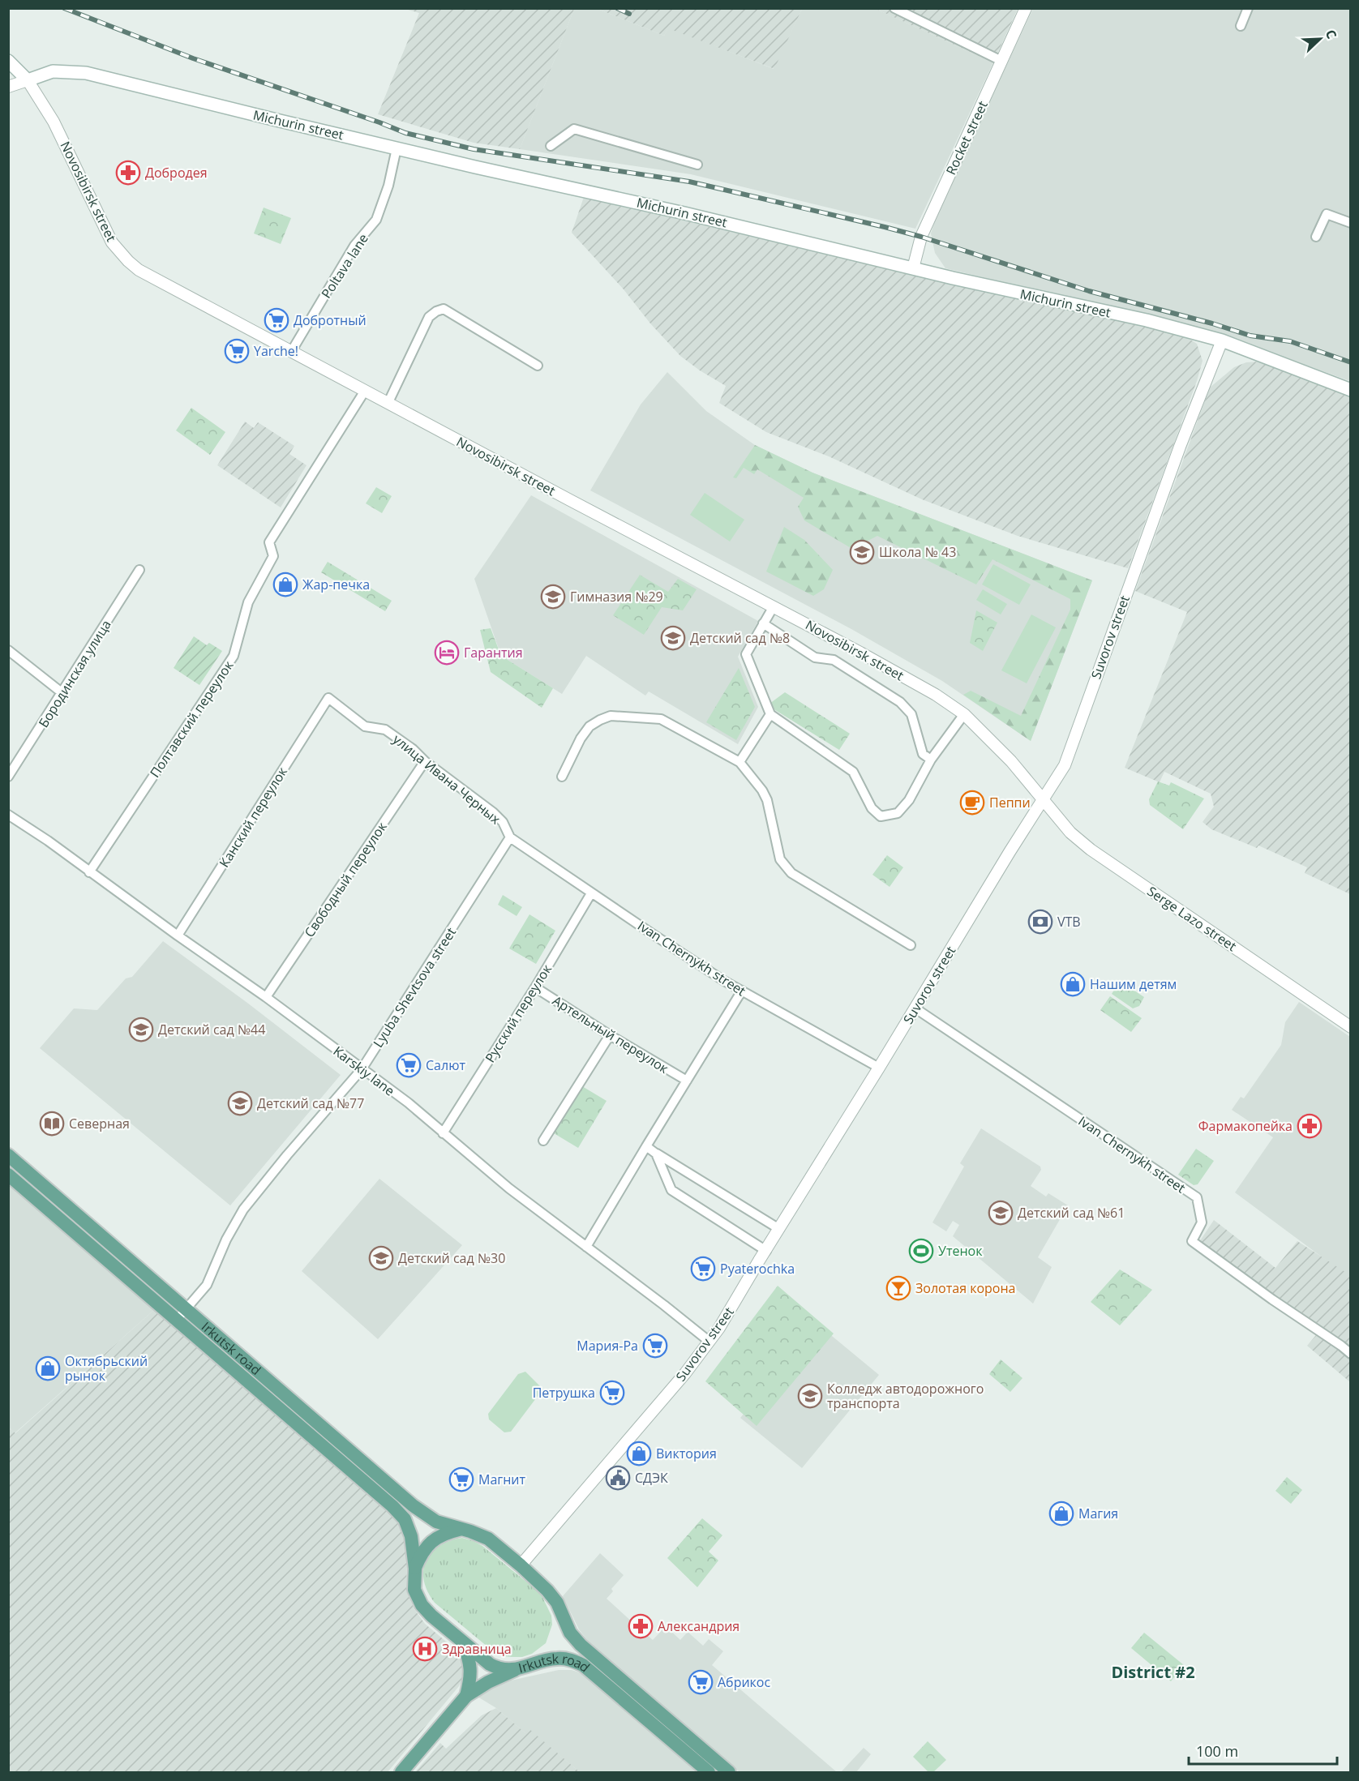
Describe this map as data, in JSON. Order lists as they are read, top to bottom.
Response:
{
  "streets": {
    "main road": ["Michurin street", "Irkutsk road"],
    "street": [
      "Rocket street",
      "Novosibirsk street",
      "Poltava lane",
      "Suvorov street",
      "Бородинская улица",
      "Полтавский переулок",
      "улица Ивана Черных",
      "Канский переулок",
      "Свободный переулок",
      "Serge Lazo street",
      "Ivan Chernykh street",
      "Lyuba Shevtsova street",
      "Русский переулок",
      "Артельный переулок",
      "Karskiy lane"
    ]
  },
  "crossings": [
    ["Michurin street", "Rocket street"],
    ["Michurin street", "Novosibirsk street"],
    ["Michurin street", "Poltava lane"],
    ["Michurin street", "Suvorov street"],
    ["Novosibirsk street", "Poltava lane"],
    ["Novosibirsk street", "Suvorov street"],
    ["Novosibirsk street", "Полтавский переулок"],
    ["Novosibirsk street", "Serge Lazo street"],
    ["Suvorov street", "Serge Lazo street"],
    ["Suvorov street", "Ivan Chernykh street"],
    ["Suvorov street", "Karskiy lane"],
    ["Suvorov street", "Irkutsk road"],
    ["Полтавский переулок", "Karskiy lane"],
    ["улица Ивана Черных", "Канский переулок"],
    ["улица Ивана Черных", "Свободный переулок"],
    ["улица Ивана Черных", "Ivan Chernykh street"],
    ["улица Ивана Черных", "Lyuba Shevtsova street"],
    ["Канский переулок", "Karskiy lane"],
    ["Свободный переулок", "Karskiy lane"],
    ["Ivan Chernykh street", "Lyuba Shevtsova street"],
    ["Ivan Chernykh street", "Русский переулок"],
    ["Lyuba Shevtsova street", "Karskiy lane"],
    ["Lyuba Shevtsova street", "Irkutsk road"],
    ["Русский переулок", "Артельный переулок"],
    ["Русский переулок", "Karskiy lane"]
  ],
  "districts": ["District #2"],
  "places": {
    "pharmacy": ["Добродея", "Фармакопейка", "Александрия"],
    "supermarket": [
      "Добротный",
      "Yarche!",
      "Салют",
      "Pyaterochka",
      "Мария-Ра",
      "Петрушка",
      "Магнит",
      "Абрикос"
    ],
    "school or university": [
      "Школа № 43",
      "Гимназия №29",
      "Детский сад №8",
      "Детский сад №44",
      "Детский сад №77",
      "Детский сад №61",
      "Детский сад №30",
      "Колледж автодорожного транспорта"
    ],
    "shop": [
      "Жар-печка",
      "Нашим детям",
      "Октябрьский рынок",
      "Виктория",
      "Магия"
    ],
    "hotel": ["Гарантия"],
    "cafe": ["Пеппи"],
    "bank": ["VTB"],
    "library": ["Северная"],
    "sports": ["Утенок"],
    "bar": ["Золотая корона"],
    "public building": ["СДЭК"],
    "hospital": ["Здравница"]
  },
  "scale_bar": "100 m",
  "north": "top right"
}
